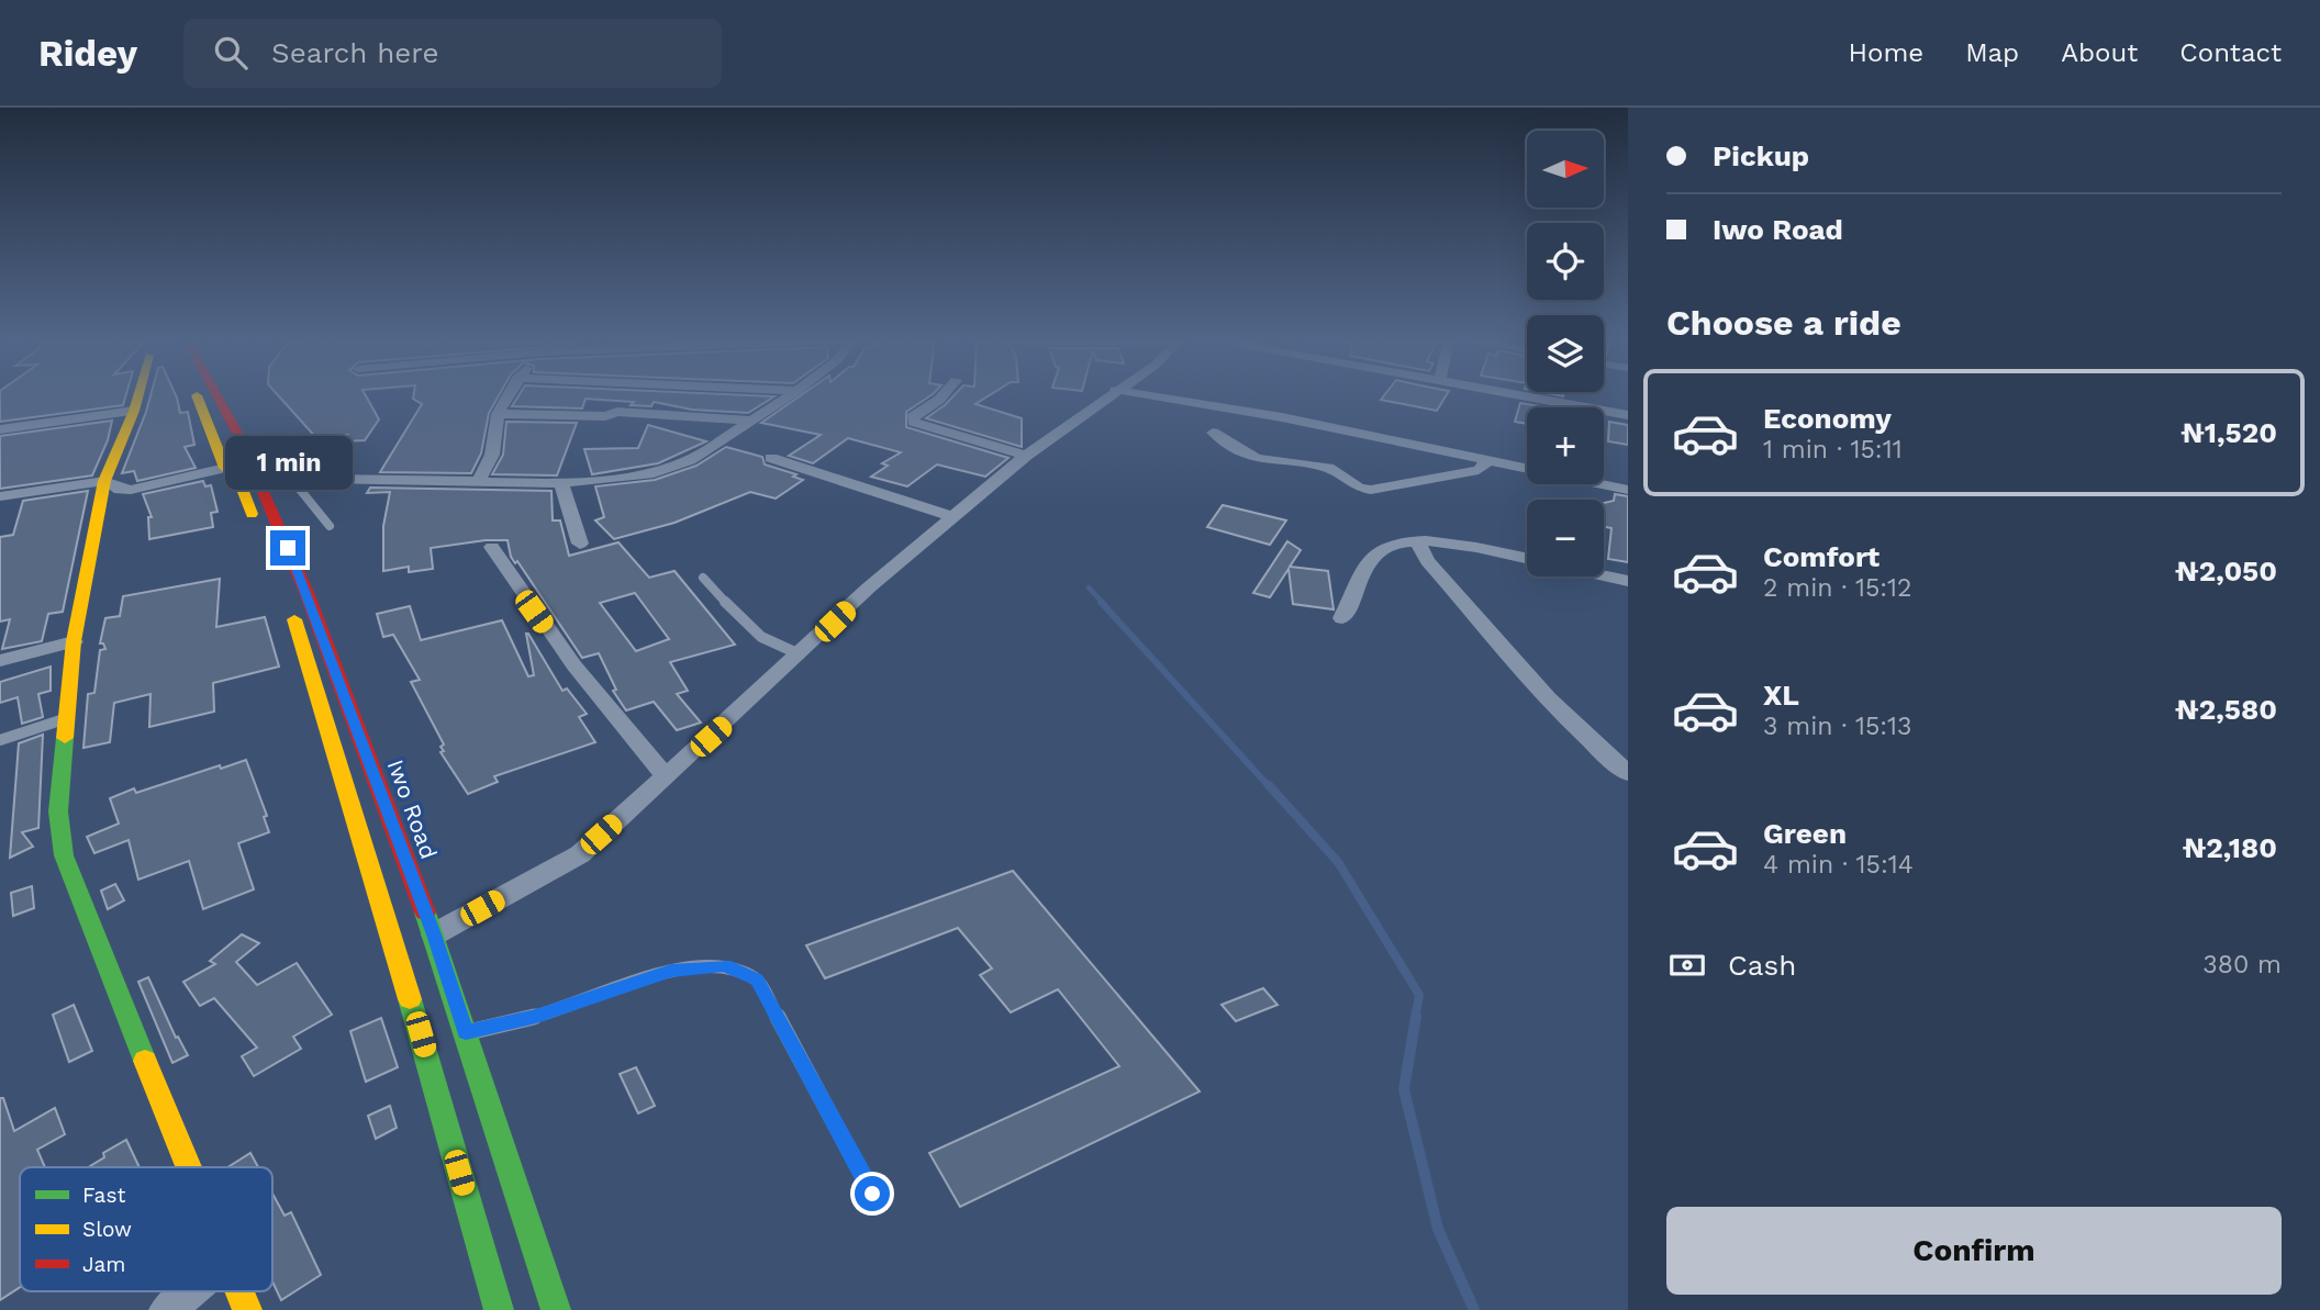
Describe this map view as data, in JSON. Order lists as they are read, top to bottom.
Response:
{
  "streets": {
    "main road": ["Iwo Road"]
  },
  "legend": ["Fast", "Slow", "Jam"],
  "north": "right",
  "page": {
    "header": "Ridey",
    "search": "Search here",
    "nav": [
      "Home",
      "Map",
      "About",
      "Contact"
    ],
    "banner": ["Pickup", "Iwo Road"],
    "map_buttons": ["+", "−"],
    "heading": "Choose a ride",
    "list": [
      {
        "name": "Economy",
        "note": "1 min · 15:11",
        "value": "₦1,520"
      },
      {
        "name": "Comfort",
        "note": "2 min · 15:12",
        "value": "₦2,050"
      },
      {
        "name": "XL",
        "note": "3 min · 15:13",
        "value": "₦2,580"
      },
      {
        "name": "Green",
        "note": "4 min · 15:14",
        "value": "₦2,180"
      }
    ],
    "bubble": "1 min",
    "pay": ["Cash", "380 m"],
    "buttons": "Confirm"
  }
}
